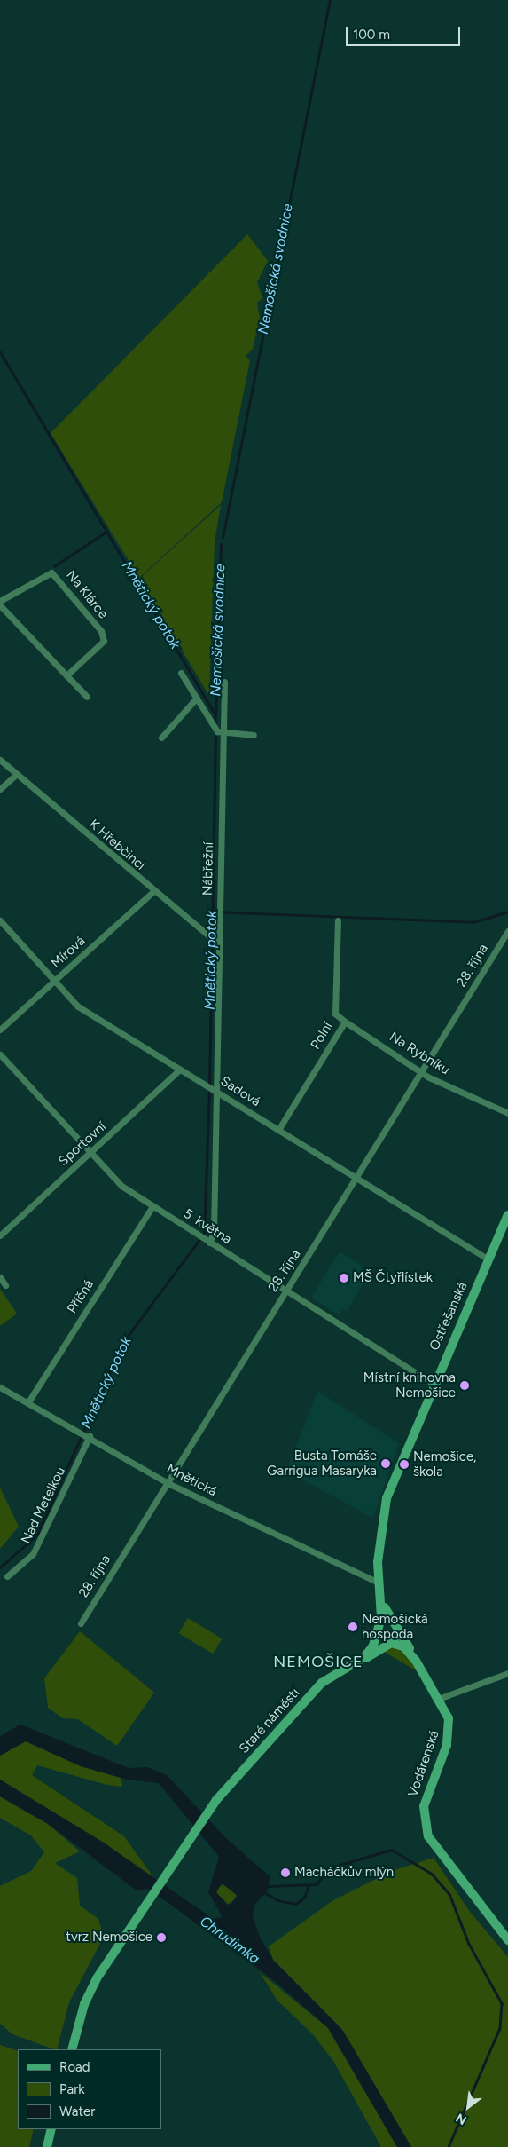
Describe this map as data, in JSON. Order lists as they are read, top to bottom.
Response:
{
  "streets": {
    "street": [
      "Na Klárce",
      "K Hřebčinci",
      "Nábřežní",
      "Mírová",
      "28. října",
      "Polní",
      "Na Rybníku",
      "Sadová",
      "Sportovní",
      "5. května",
      "Příčná",
      "Ostřešanská",
      "Mnětická",
      "Nad Metelkou",
      "Staré náměstí",
      "Vodárenská"
    ]
  },
  "crossings": [
    ["K Hřebčinci", "Nábřežní"],
    ["K Hřebčinci", "Mírová"],
    ["Nábřežní", "Sadová"],
    ["Nábřežní", "5. května"],
    ["Mírová", "Sadová"],
    ["28. října", "Na Rybníku"],
    ["28. října", "Sadová"],
    ["28. října", "5. května"],
    ["28. října", "Mnětická"],
    ["Polní", "Na Rybníku"],
    ["Polní", "Sadová"],
    ["Sadová", "Sportovní"],
    ["Sadová", "Ostřešanská"],
    ["Sportovní", "5. května"],
    ["5. května", "Příčná"],
    ["5. května", "Ostřešanská"],
    ["Příčná", "Mnětická"],
    ["Ostřešanská", "Mnětická"],
    ["Ostřešanská", "Staré náměstí"],
    ["Mnětická", "Nad Metelkou"],
    ["Mnětická", "Staré náměstí"],
    ["Staré náměstí", "Vodárenská"]
  ],
  "districts": ["NEMOŠICE"],
  "water": ["Nemošická svodnice", "Mnětický potok", "Chrudimka"],
  "places": [
    "MŠ Čtyřlístek",
    "Místní knihovna Nemošice",
    "Busta Tomáše Garrigua Masaryka",
    "Nemošice, škola",
    "Nemošická hospoda",
    "Macháčkův mlýn",
    "tvrz Nemošice"
  ],
  "legend": ["Road", "Park", "Water"],
  "scale_bar": "100 m",
  "north": "bottom left"
}
